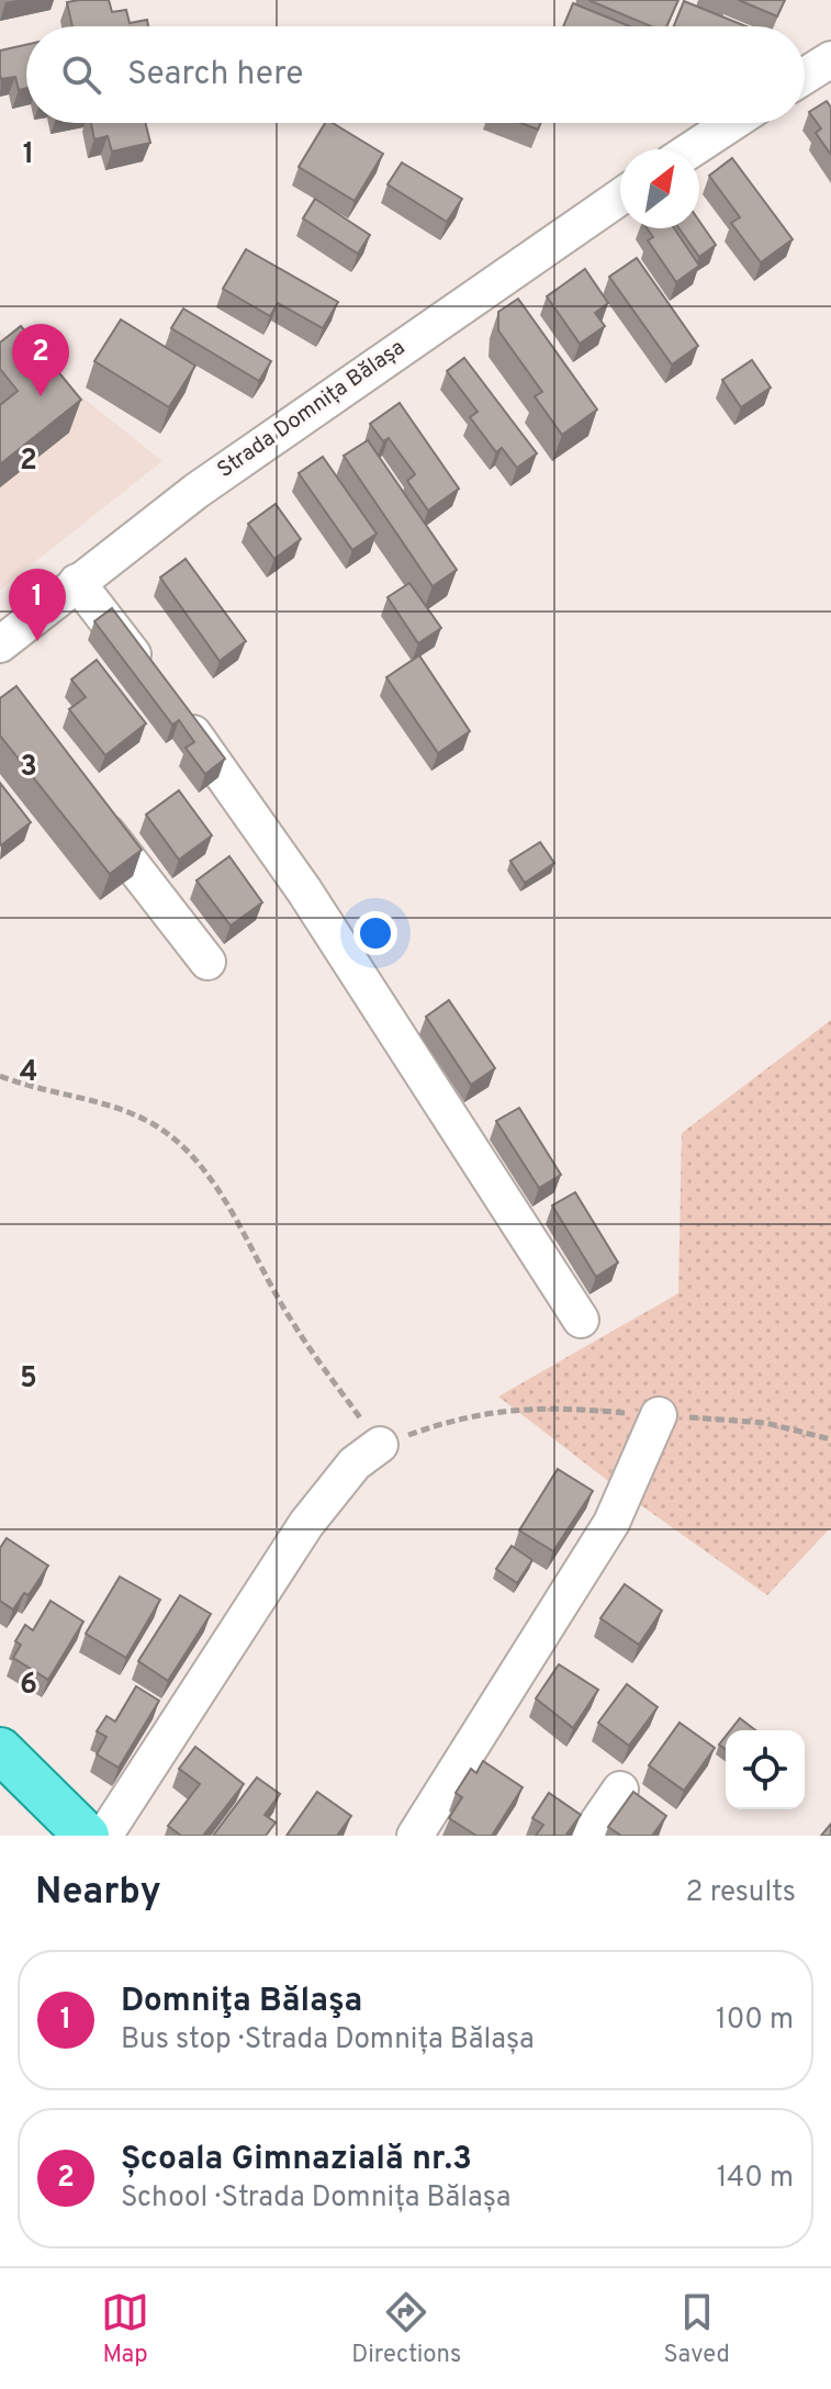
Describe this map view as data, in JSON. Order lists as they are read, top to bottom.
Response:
{
  "streets": {
    "street": ["Strada Domnița Bălașa"]
  },
  "north": "top right",
  "page": {
    "search": "Search here",
    "pins": ["2", "1"],
    "heading": ["Nearby", "2 results"],
    "list": [
      {
        "mark": "1",
        "name": "Domniţa Bălaşa",
        "note": "Bus stop · Strada Domnița Bălașa",
        "value": "100 m"
      },
      {
        "mark": "2",
        "name": "Școala Gimnazială nr.3",
        "note": "School · Strada Domnița Bălașa",
        "value": "140 m"
      }
    ],
    "nav": ["Map", "Directions", "Saved"]
  },
  "grid": {
    "rows": [
      "1",
      "2",
      "3",
      "4",
      "5",
      "6"
    ]
  }
}
